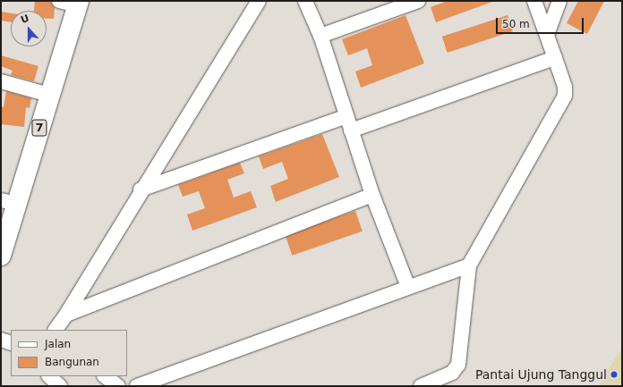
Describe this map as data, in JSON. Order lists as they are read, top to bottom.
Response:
{
  "streets": {
    "highway": ["7"]
  },
  "places": ["Pantai Ujung Tanggul"],
  "legend": ["Jalan", "Bangunan"],
  "scale_bar": "50 m",
  "north": "top"
}
